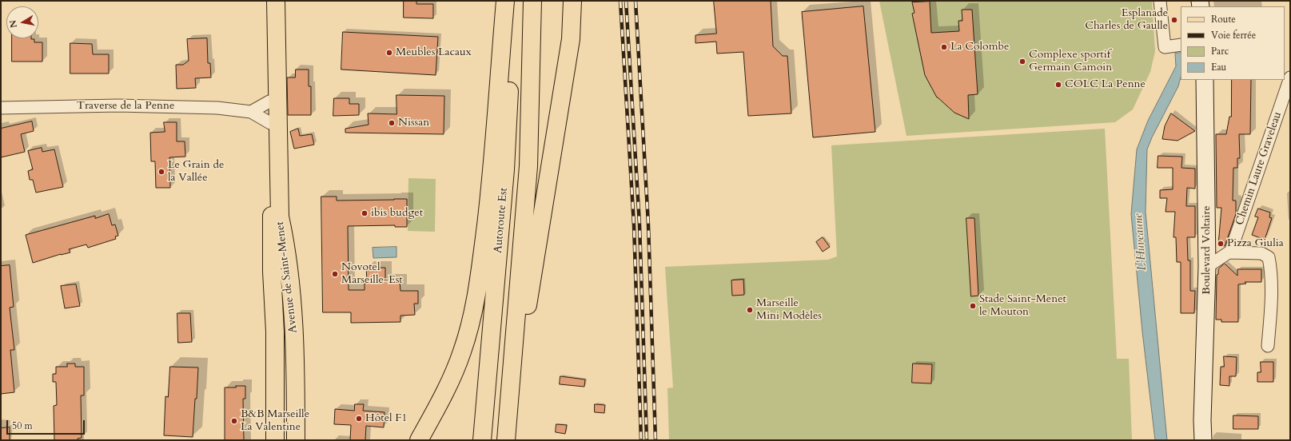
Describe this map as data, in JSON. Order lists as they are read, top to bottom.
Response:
{
  "streets": {
    "main road": ["Autoroute Est", "Boulevard Voltaire", "Avenue de Saint-Menet"],
    "street": ["Traverse de la Penne", "Chemin Laure Graveleau"]
  },
  "crossings": [
    ["Traverse de la Penne", "Avenue de Saint-Menet"]
  ],
  "water": ["L'Huveaune"],
  "places": [
    "Esplanade Charles de Gaulle",
    "La Colombe",
    "Meubles Lacaux",
    "Complexe sportif Germain Camoin",
    "COLC La Penne",
    "Nissan",
    "Le Grain de la Vallée",
    "ibis budget",
    "Pizza Giulia",
    "Novotel Marseille-Est",
    "Stade Saint-Menet le Mouton",
    "Marseille Mini Modèles",
    "Hôtel F1",
    "B&B Marseille La Valentine"
  ],
  "legend": [
    "Route",
    "Voie ferrée",
    "Parc",
    "Eau"
  ],
  "scale_bar": "50 m",
  "north": "left"
}
